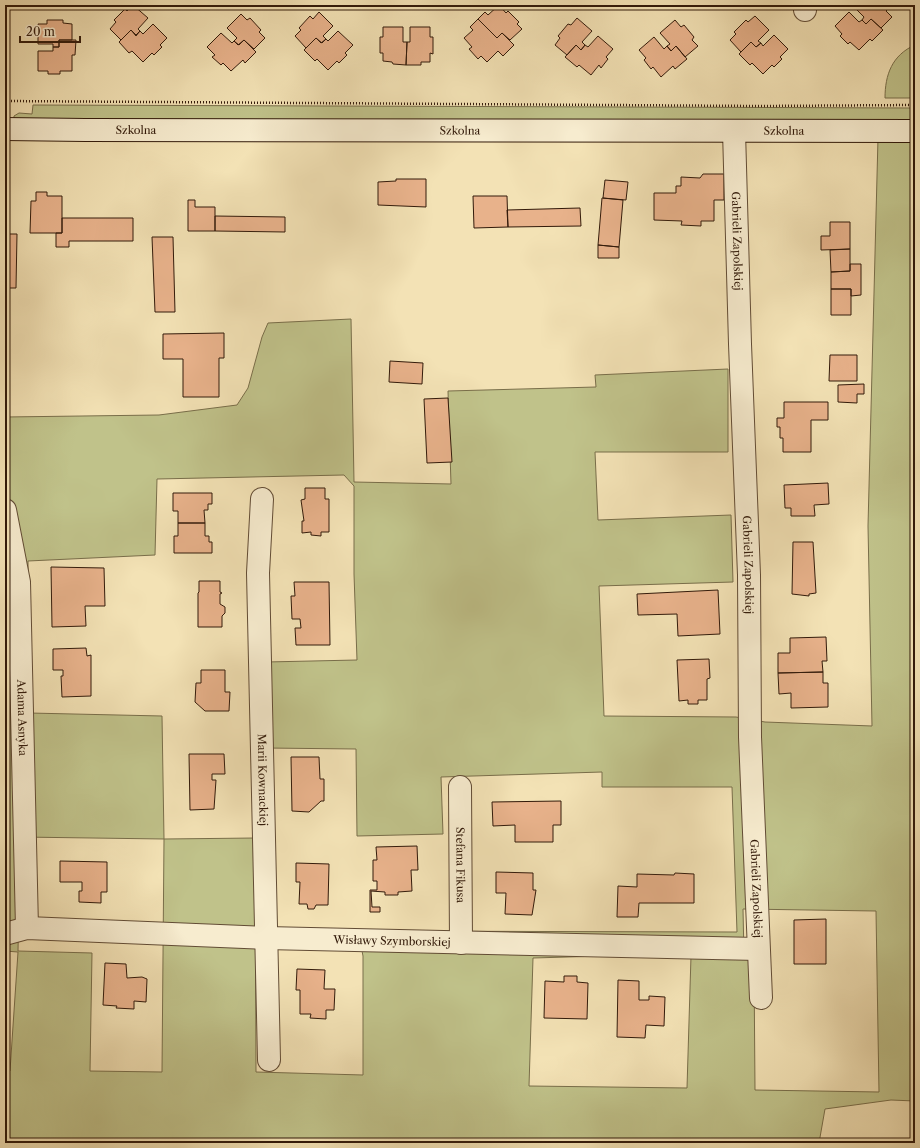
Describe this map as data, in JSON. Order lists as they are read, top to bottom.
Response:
{
  "streets": {
    "street": [
      "Szkolna",
      "Gabrieli Zapolskiej",
      "Adama Asnyka",
      "Marii Kownackiej",
      "Stefana Fikusa",
      "Wisławy Szymborskiej"
    ]
  },
  "crossings": [
    ["Szkolna", "Gabrieli Zapolskiej"],
    ["Gabrieli Zapolskiej", "Wisławy Szymborskiej"],
    ["Adama Asnyka", "Wisławy Szymborskiej"],
    ["Marii Kownackiej", "Wisławy Szymborskiej"],
    ["Stefana Fikusa", "Wisławy Szymborskiej"]
  ],
  "scale_bar": "20 m"
}
